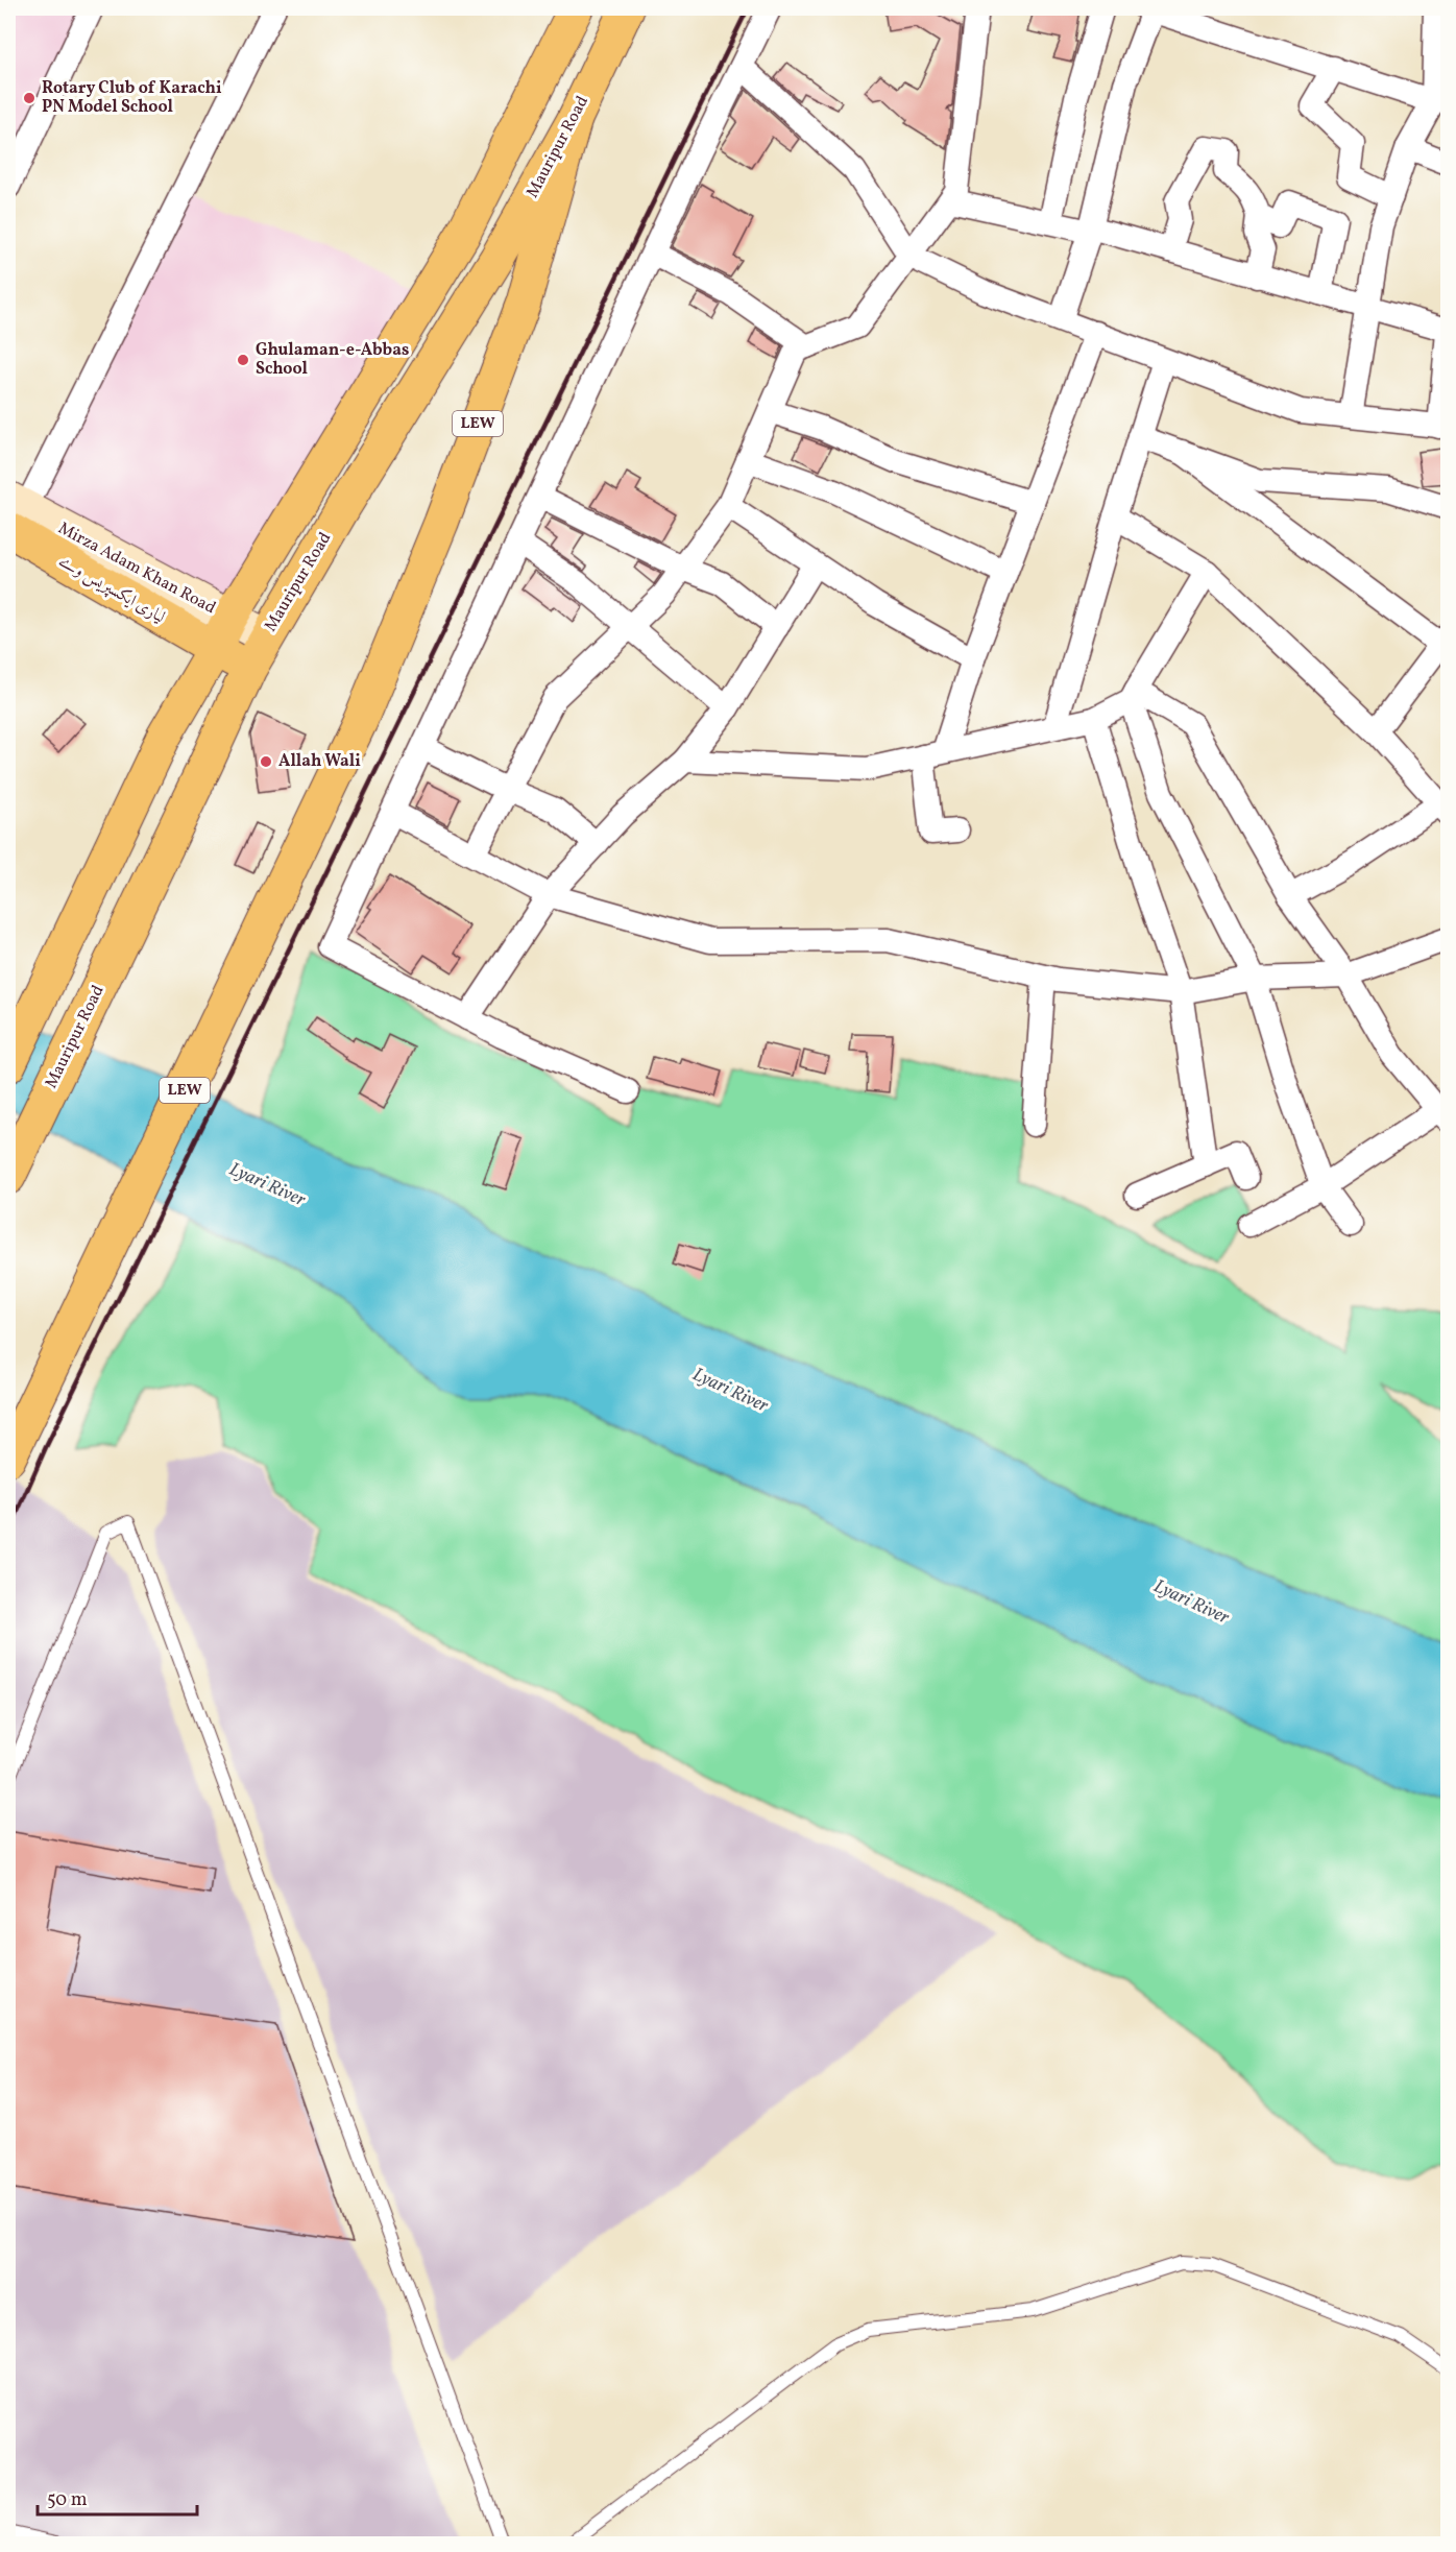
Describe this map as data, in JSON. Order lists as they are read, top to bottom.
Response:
{
  "streets": {
    "highway": ["Mauripur Road", "LEW", "لیاری ایکسپریس وے"],
    "main road": ["Mirza Adam Khan Road"]
  },
  "crossings": [
    ["Mauripur Road", "LEW"],
    ["Mauripur Road", "Mirza Adam Khan Road"],
    ["Mauripur Road", "لیاری ایکسپریس وے"],
    ["Mirza Adam Khan Road", "لیاری ایکسپریس وے"]
  ],
  "water": ["Lyari River"],
  "places": ["Rotary Club of Karachi PN Model School", "Ghulaman-e-Abbas School", "Allah Wali"],
  "scale_bar": "50 m"
}
